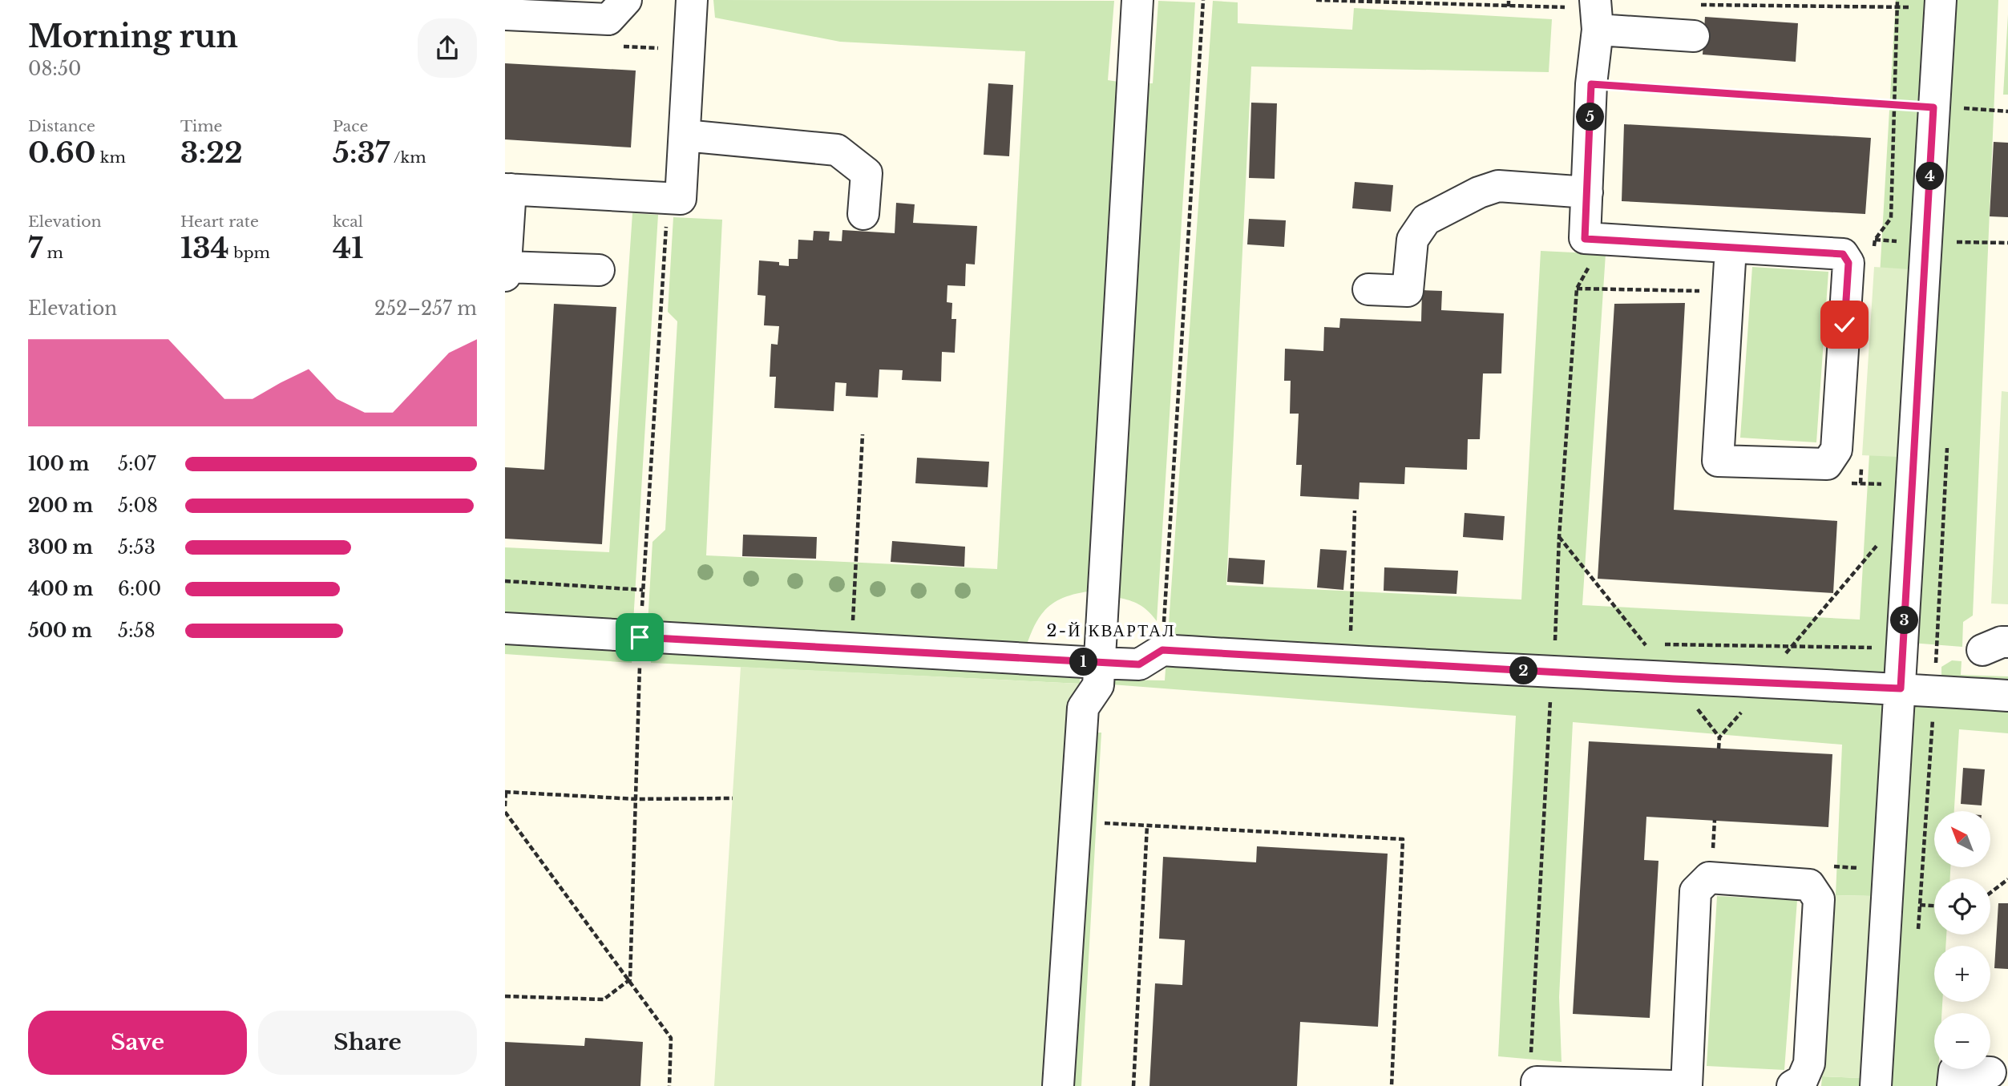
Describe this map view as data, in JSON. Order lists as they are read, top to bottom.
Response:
{
  "districts": ["2-Й КВАРТАЛ"],
  "north": "top left",
  "page": {
    "heading": ["Morning run", "08:50"],
    "stats": [
      ["Distance", "0.60 km"],
      ["Time", "3:22"],
      ["Pace", "5:37 /km"],
      ["Elevation", "7 m"],
      ["Heart rate", "134 bpm"],
      ["kcal", "41"]
    ],
    "pins": [
      "5",
      "4",
      "3",
      "1",
      "2"
    ],
    "chart": ["Elevation", "252–257 m"],
    "list": [
      {
        "name": "100 m",
        "note": "5:07"
      },
      {
        "name": "200 m",
        "note": "5:08"
      },
      {
        "name": "300 m",
        "note": "5:53"
      },
      {
        "name": "400 m",
        "note": "6:00"
      },
      {
        "name": "500 m",
        "note": "5:58"
      }
    ],
    "map_buttons": ["+", "−"],
    "buttons": ["Save", "Share"]
  }
}
